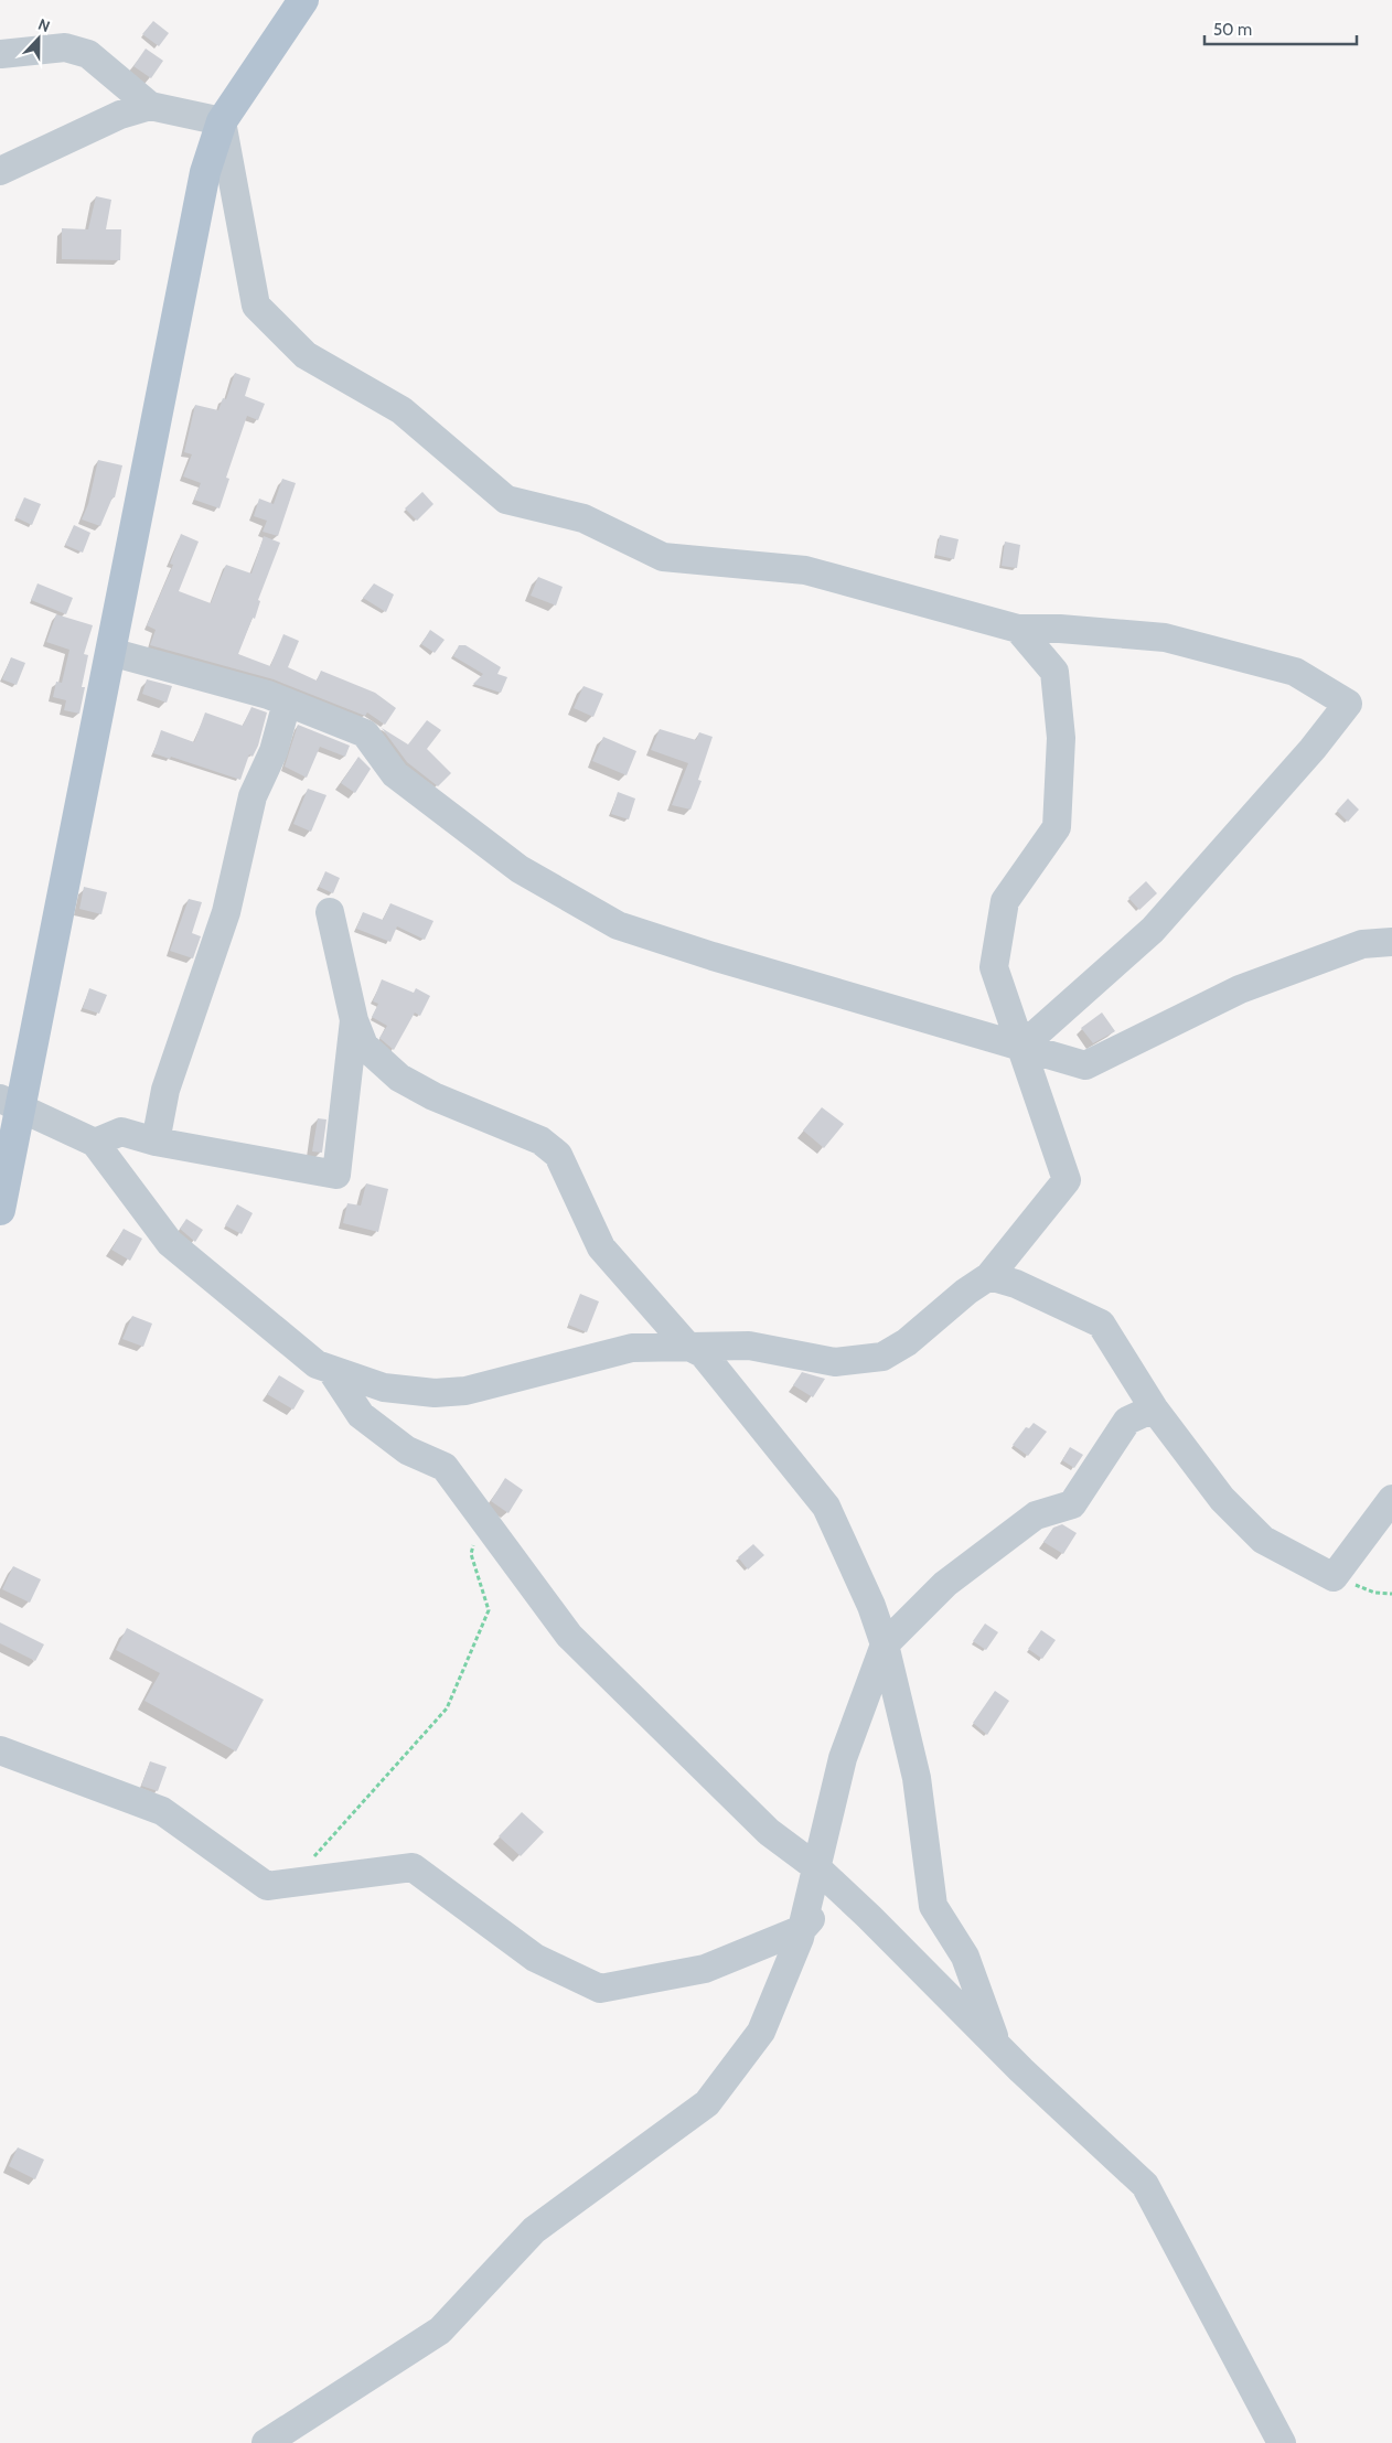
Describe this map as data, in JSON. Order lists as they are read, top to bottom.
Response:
{
  "scale_bar": "50 m",
  "north": "top"
}
